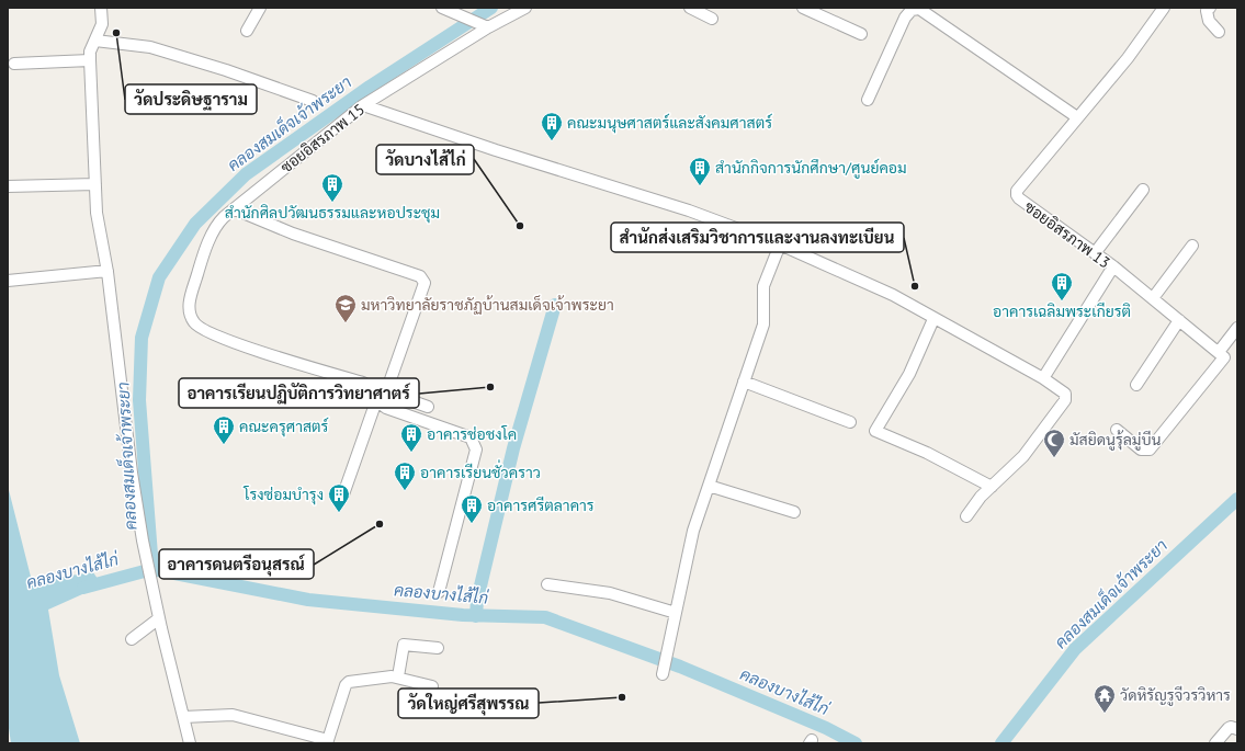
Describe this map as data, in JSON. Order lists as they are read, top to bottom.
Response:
{
  "streets": {
    "street": ["ซอยอิสรภาพ 15", "ซอยอิสรภาพ 13"]
  },
  "water": ["คลองสมเด็จเจ้าพระยา", "คลองบางไส้ไก่"],
  "places": {
    "other": [
      "วัดประดิษฐาราม",
      "วัดบางไส้ไก่",
      "สำนักส่งเสริมวิชาการและงานลงทะเบียน",
      "อาคารเรียนปฏิบัติการวิทยาศาตร์",
      "อาคารดนตรีอนุสรณ์",
      "วัดใหญ่ศรีสุพรรณ"
    ],
    "building": [
      "คณะมนุษศาสตร์และสังคมศาสตร์",
      "สำนักกิจการนักศึกษา/ศูนย์คอม",
      "สำนักศิลปวัฒนธรรมและหอประชุม",
      "อาคารเฉลิมพระเกียรติ",
      "คณะครุศาสตร์",
      "อาคารช่อชงโค",
      "อาคารเรียนชั่วคราว",
      "โรงซ่อมบำรุง",
      "อาคารศรีตลาคาร"
    ],
    "school or university": ["มหาวิทยาลัยราชภัฏบ้านสมเด็จเจ้าพระยา"],
    "mosque": ["มัสยิดนูรุ้ลมู่บีน"],
    "temple": ["วัดหิรัญรูจีวรวิหาร"]
  }
}
